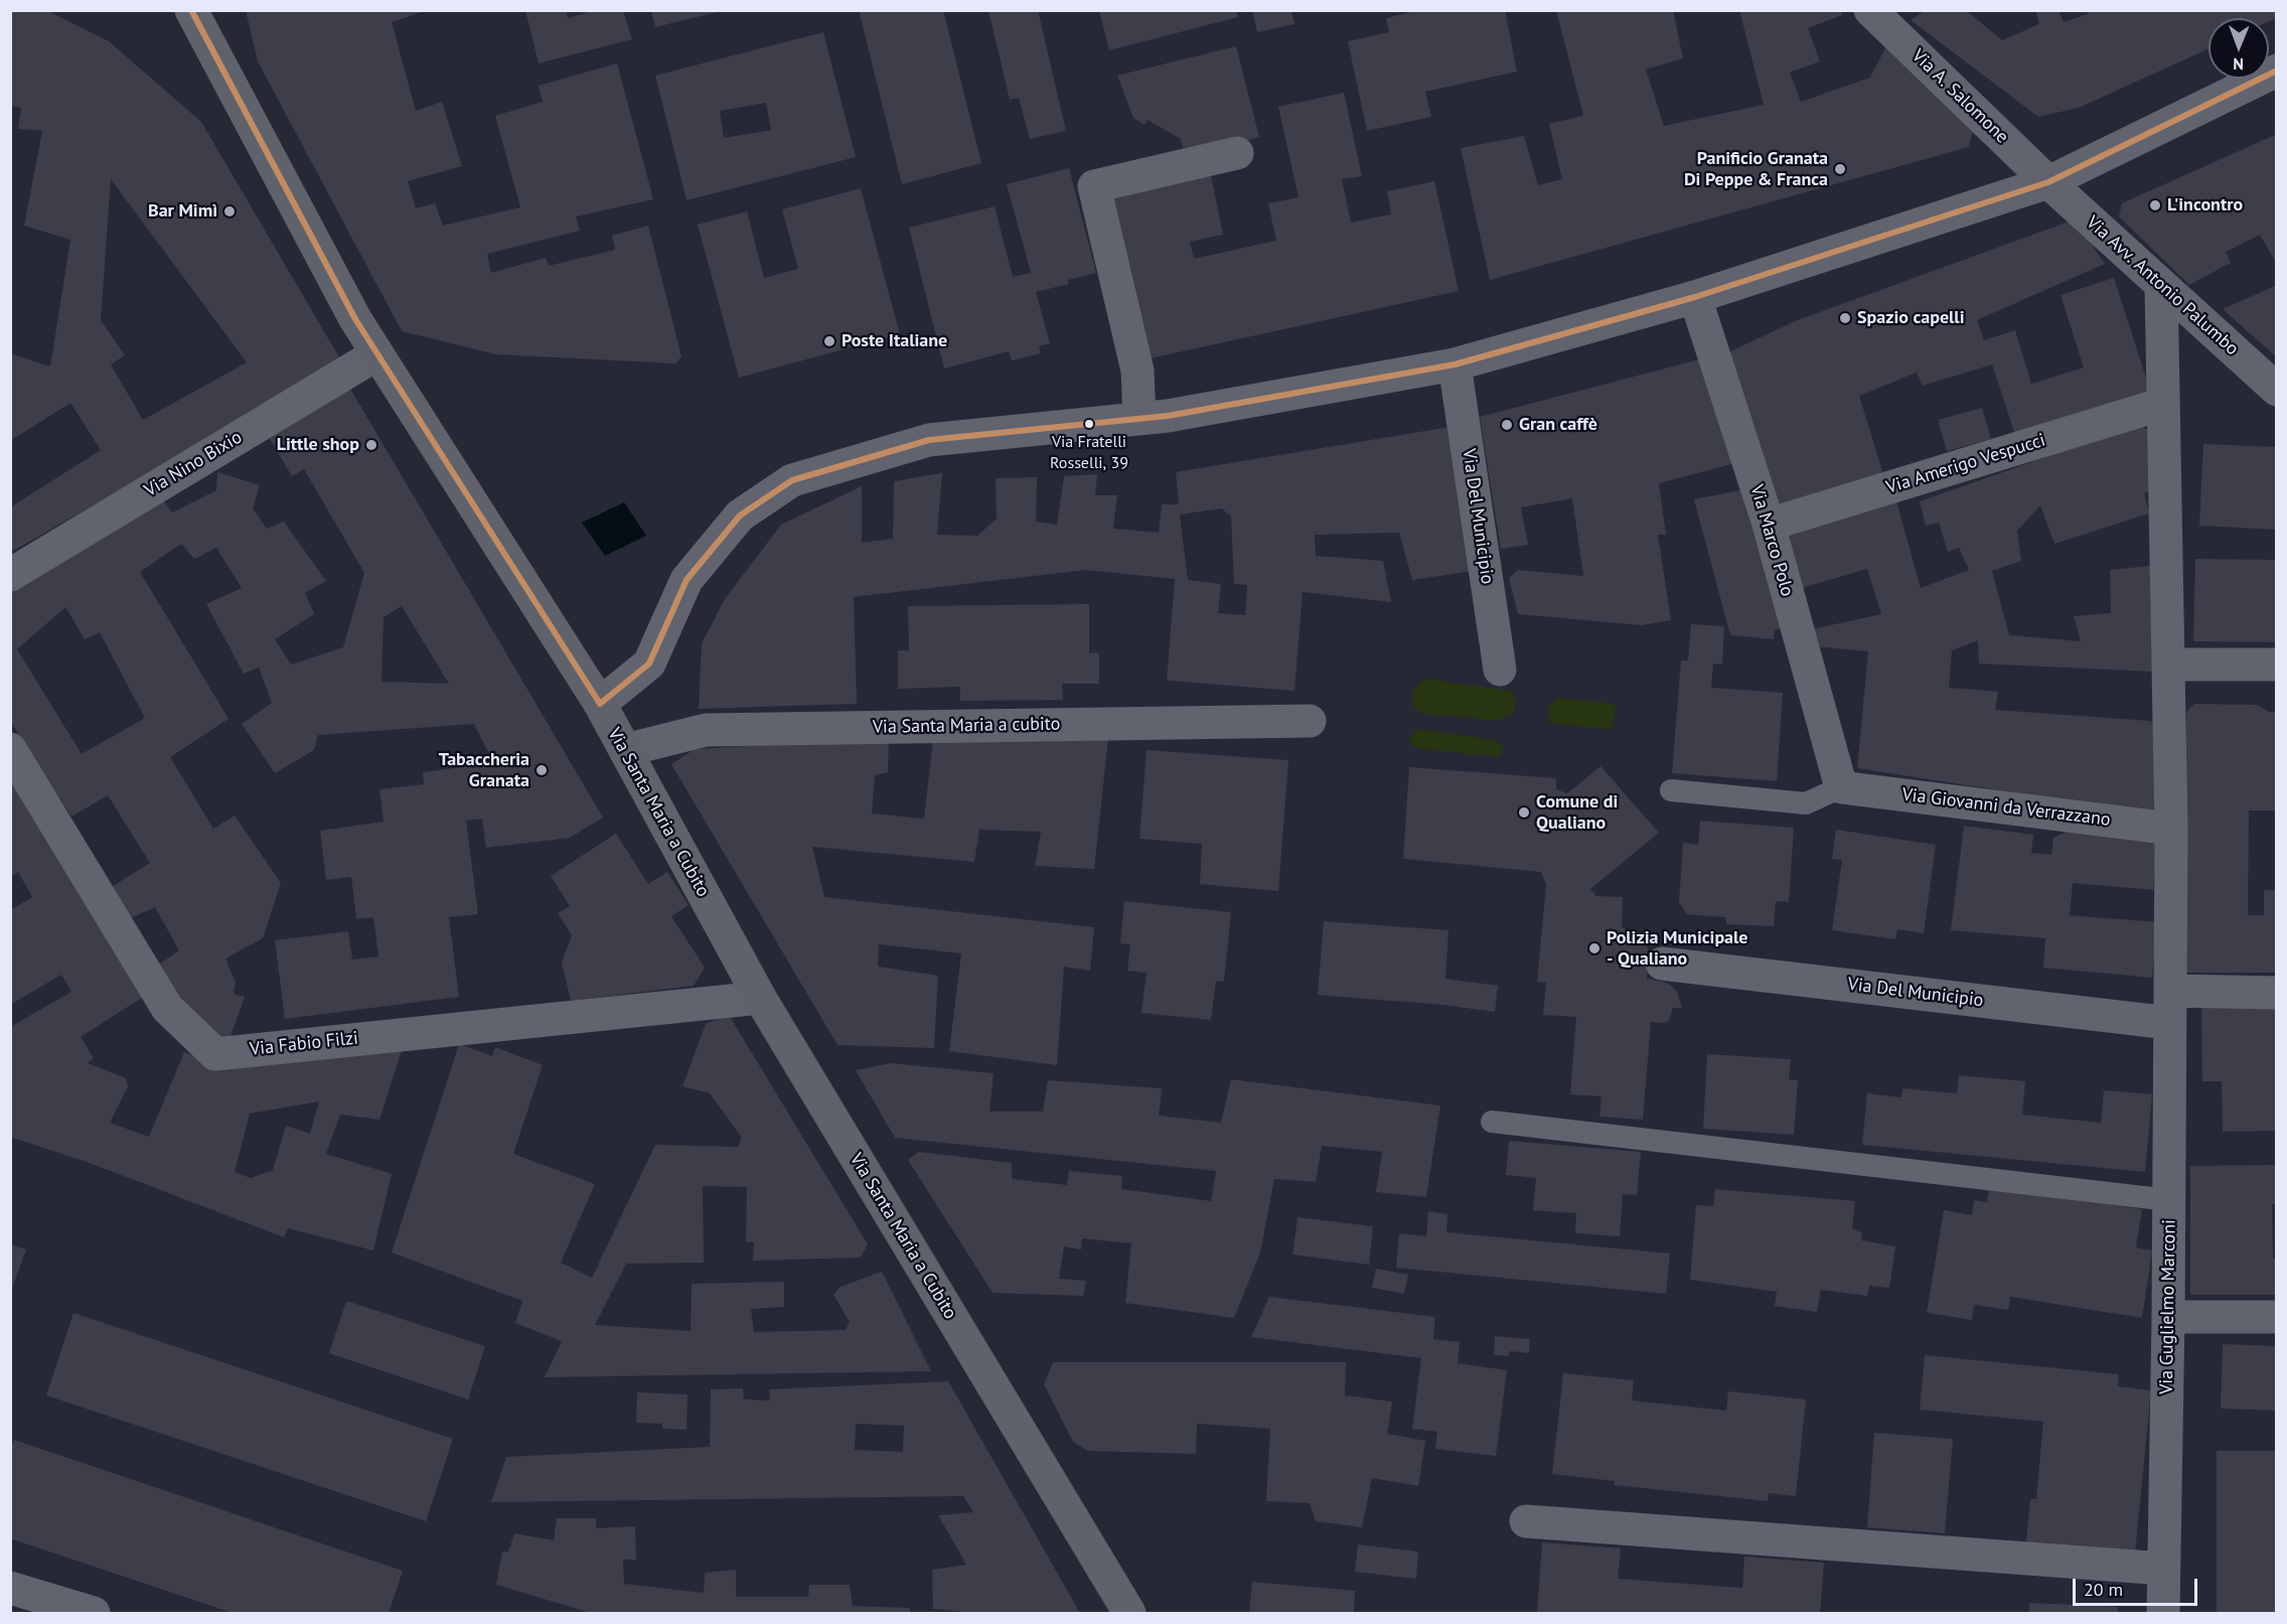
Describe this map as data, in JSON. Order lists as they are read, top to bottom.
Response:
{
  "streets": {
    "main road": ["Via Santa Maria a Cubito"],
    "street": [
      "Via A. Salomone",
      "Via Avv. Antonio Palumbo",
      "Via Nino Bixio",
      "Via Amerigo Vespucci",
      "Via Del Municipio",
      "Via Marco Polo",
      "Via Santa Maria a cubito",
      "Via Giovanni da Verrazzano",
      "Via Fabio Filzi",
      "Via Guglielmo Marconi"
    ]
  },
  "crossings": [
    ["Via A. Salomone", "Via Avv. Antonio Palumbo"],
    ["Via Avv. Antonio Palumbo", "Via Guglielmo Marconi"],
    ["Via Nino Bixio", "Via Santa Maria a Cubito"],
    ["Via Amerigo Vespucci", "Via Marco Polo"],
    ["Via Amerigo Vespucci", "Via Guglielmo Marconi"],
    ["Via Del Municipio", "Via Guglielmo Marconi"],
    ["Via Marco Polo", "Via Giovanni da Verrazzano"],
    ["Via Santa Maria a cubito", "Via Santa Maria a Cubito"],
    ["Via Giovanni da Verrazzano", "Via Guglielmo Marconi"],
    ["Via Santa Maria a Cubito", "Via Fabio Filzi"]
  ],
  "places": [
    "Panificio Granata Di Peppe & Franca",
    "L'incontro",
    "Bar Mimì",
    "Spazio capelli",
    "Poste Italiane",
    "Via Fratelli Rosselli, 39",
    "Gran caffè",
    "Little shop",
    "Tabaccheria Granata",
    "Comune di Qualiano",
    "Polizia Municipale - Qualiano"
  ],
  "scale_bar": "20 m",
  "north": "bottom"
}
